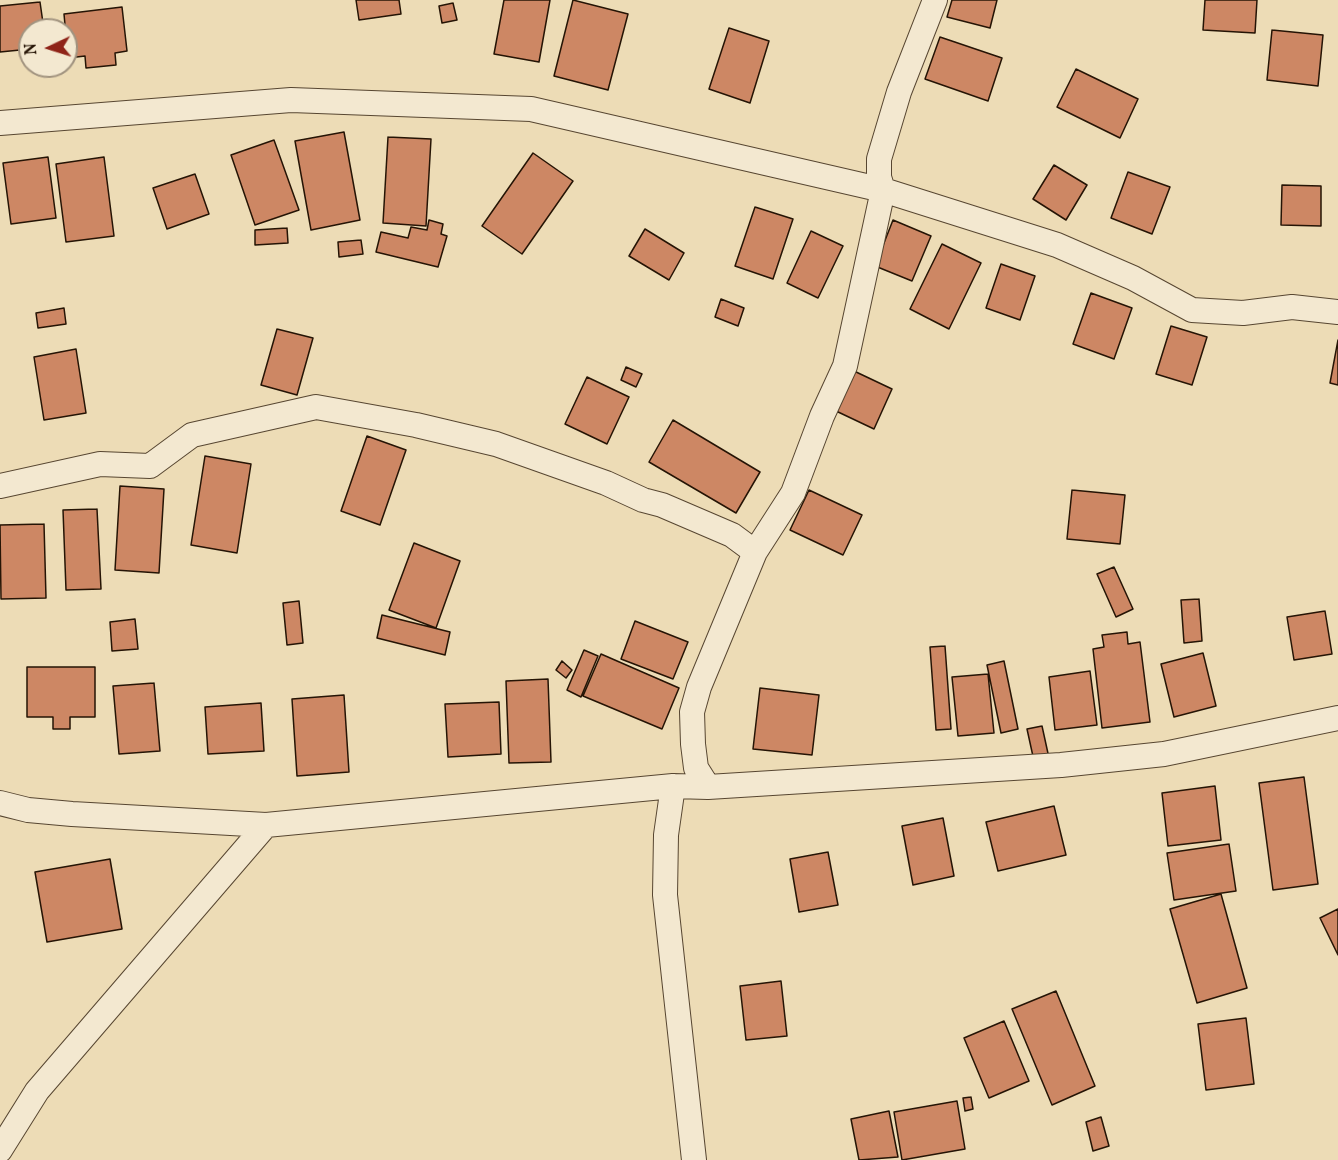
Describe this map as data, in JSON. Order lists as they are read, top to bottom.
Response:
{
  "north": "left"
}
